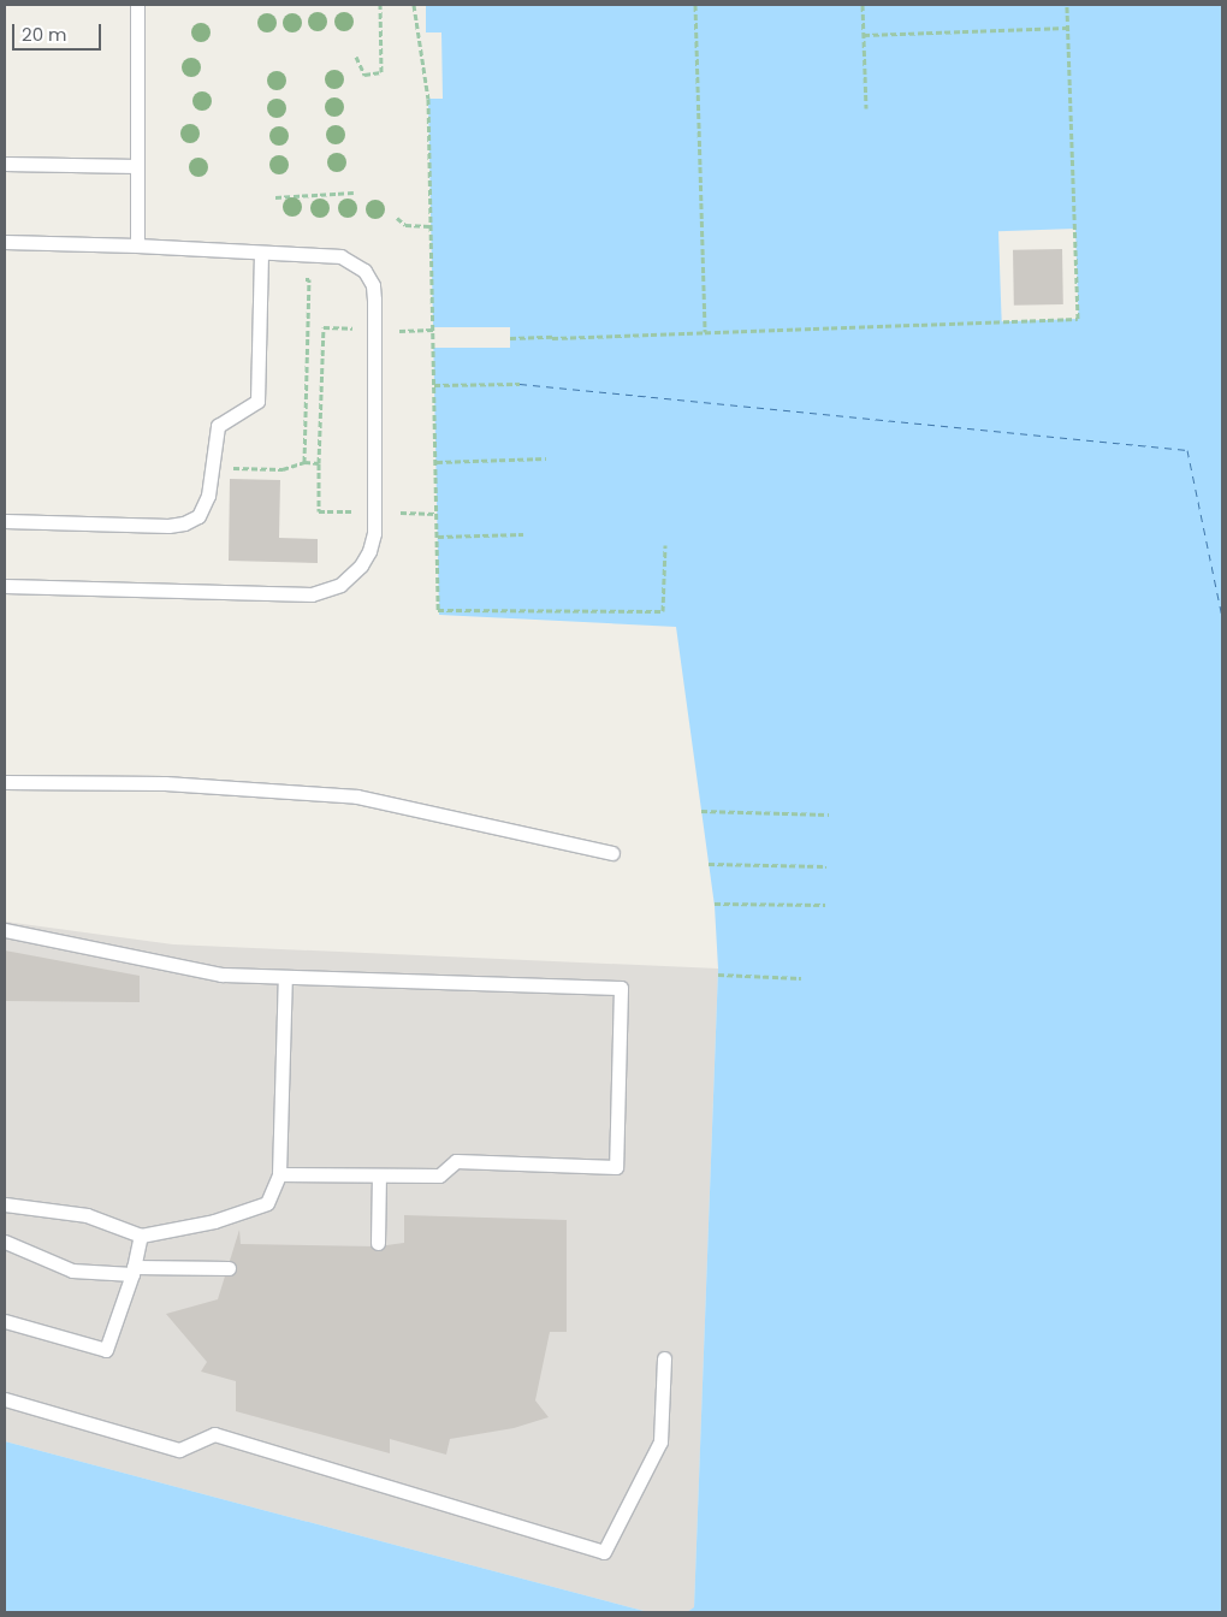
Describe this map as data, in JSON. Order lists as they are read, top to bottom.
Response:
{
  "scale_bar": "20 m"
}
